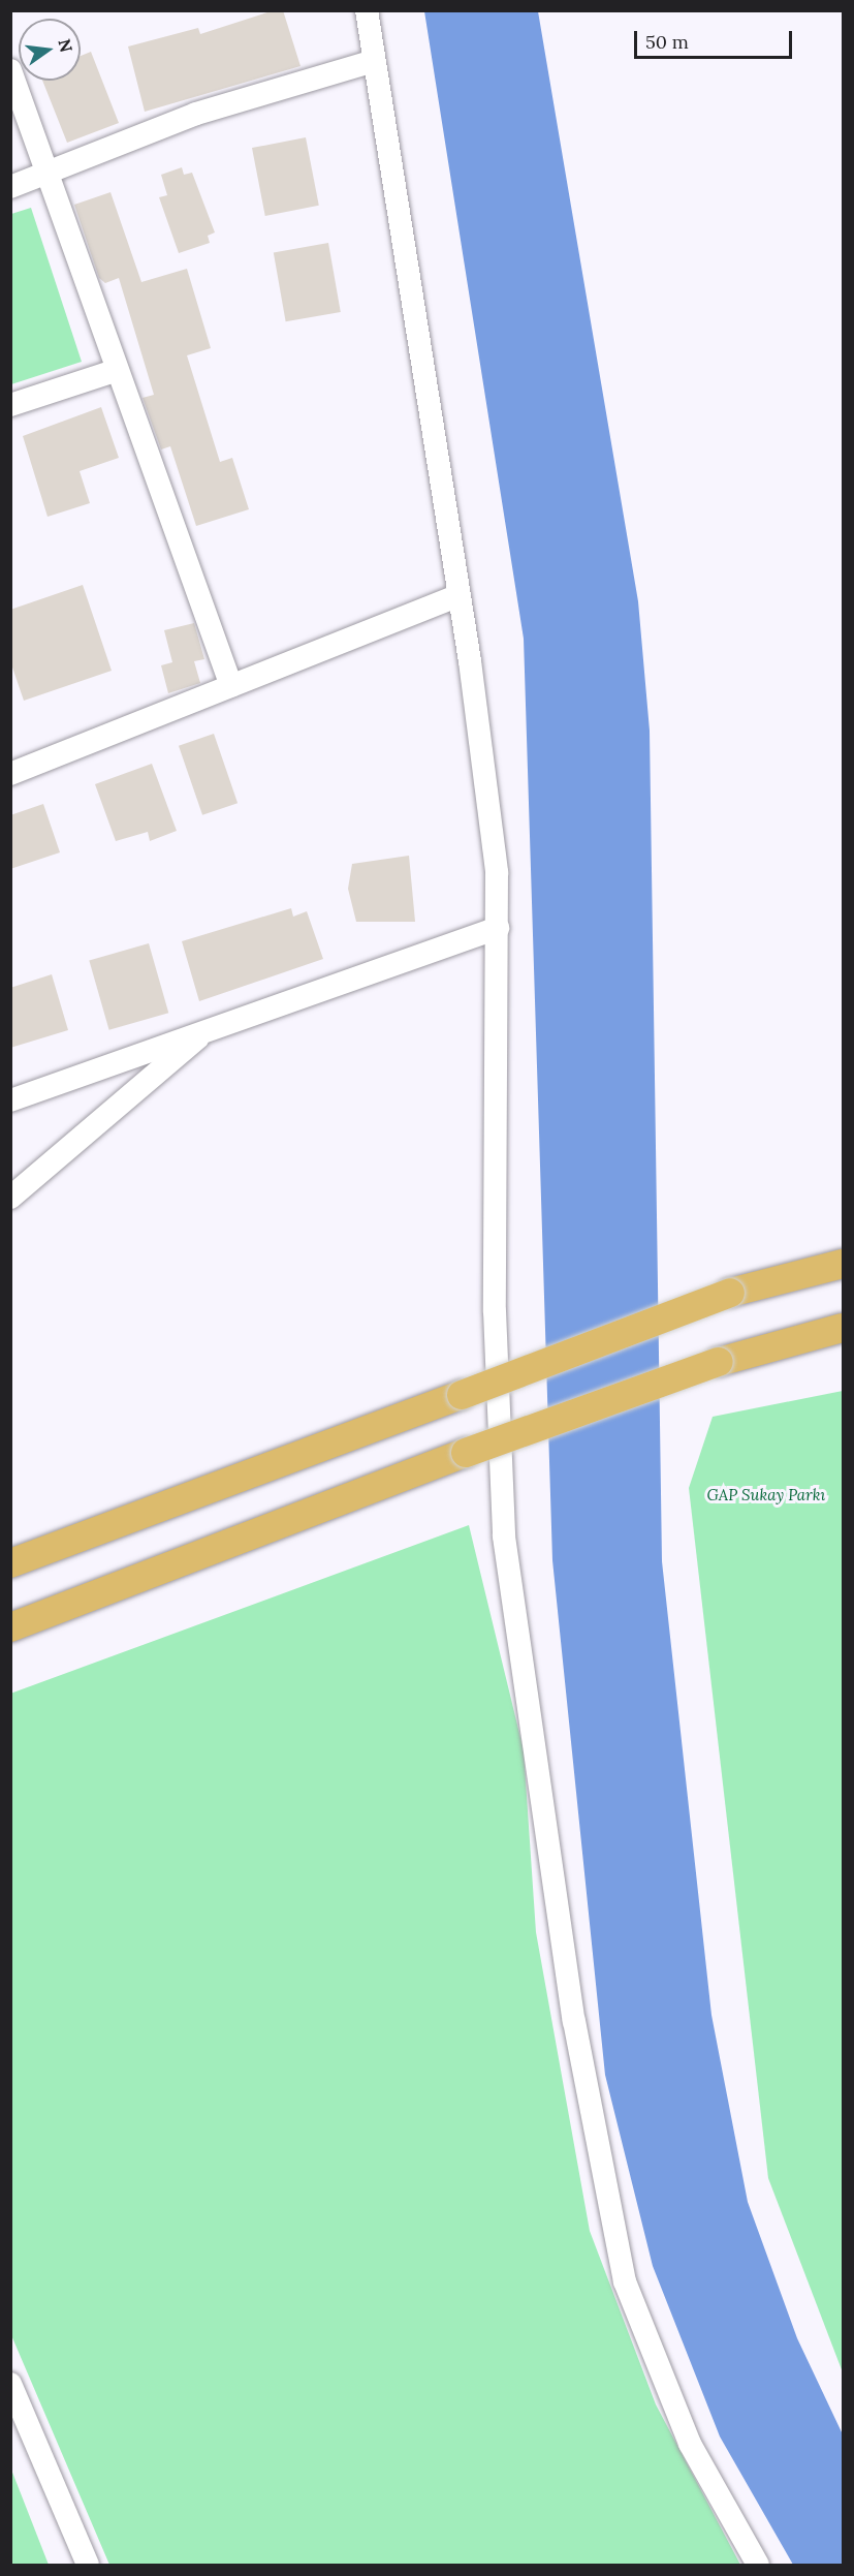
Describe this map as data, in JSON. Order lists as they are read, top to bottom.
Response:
{
  "parks": ["GAP Sukay Parkı"],
  "scale_bar": "50 m",
  "north": "right"
}
